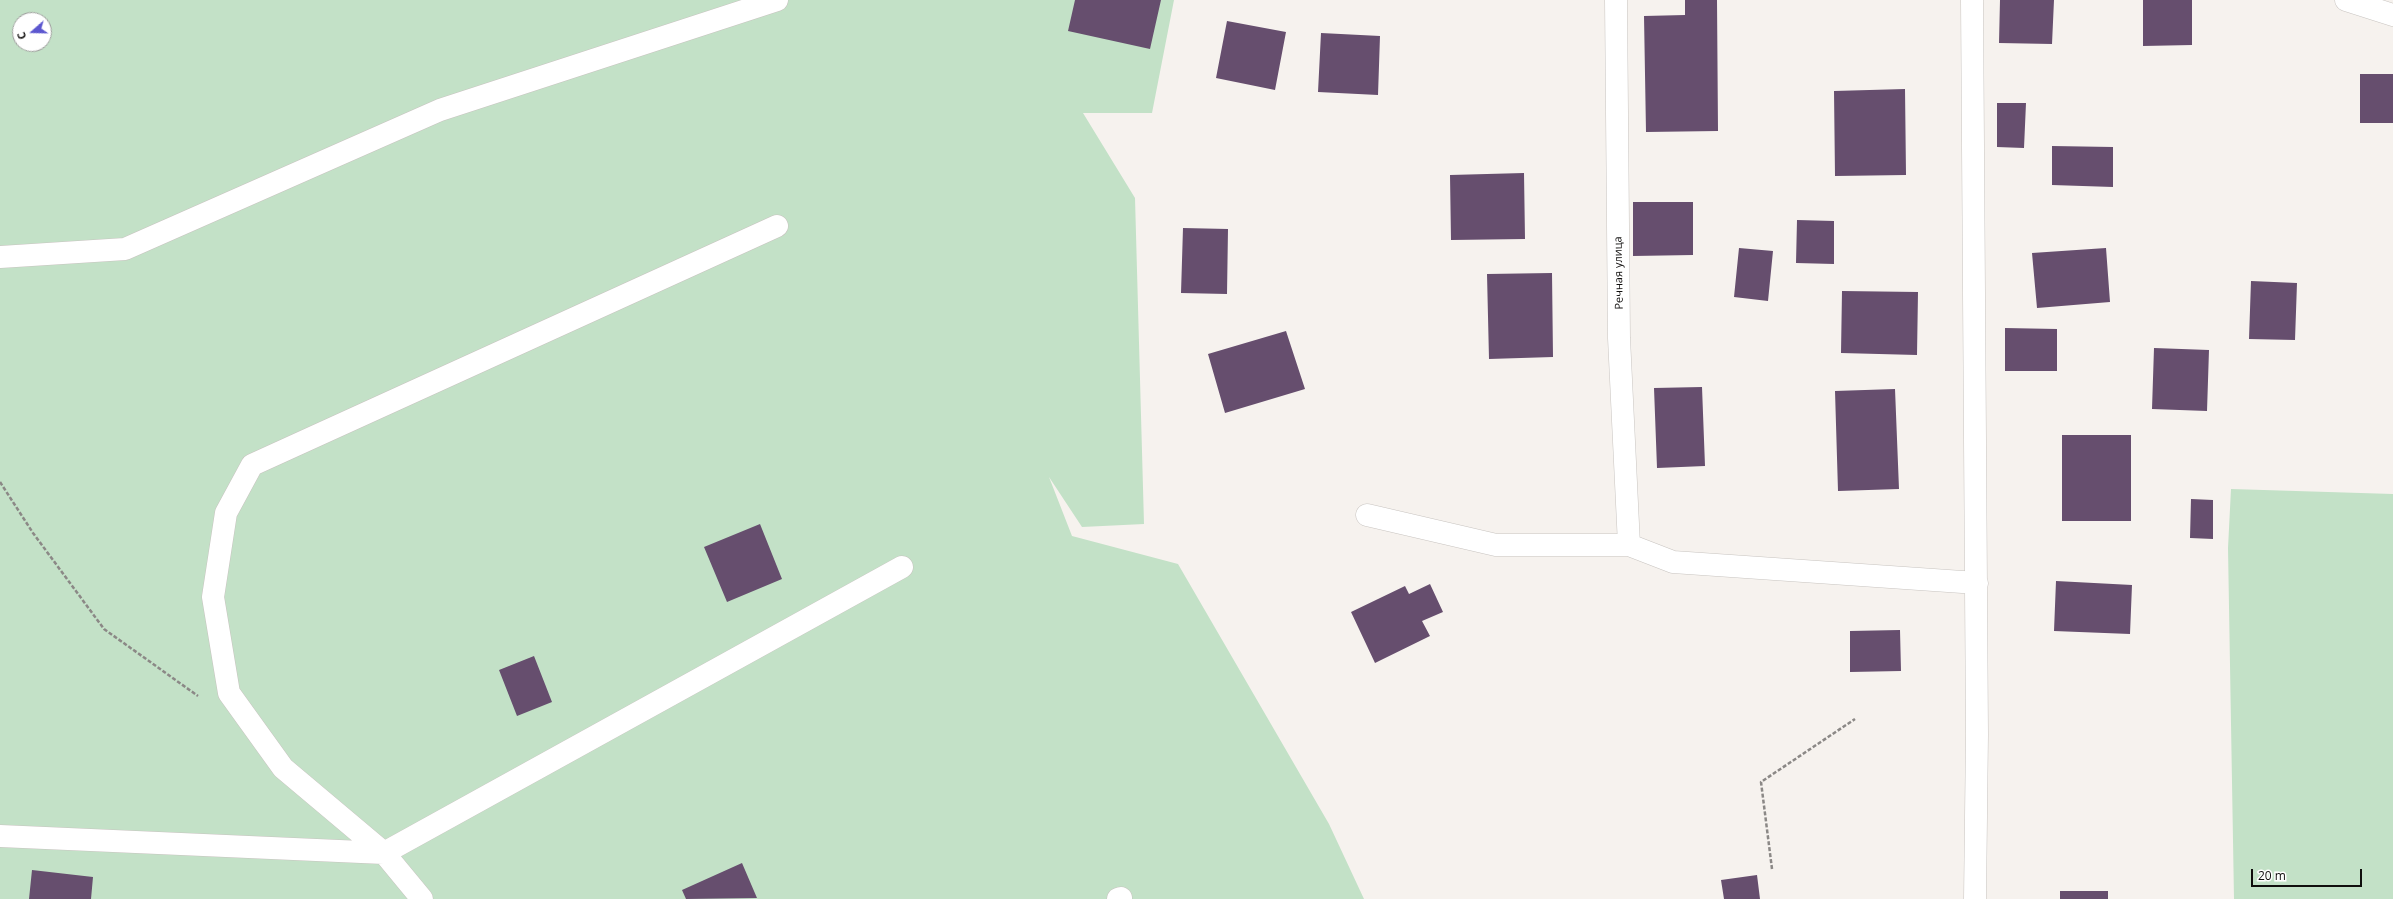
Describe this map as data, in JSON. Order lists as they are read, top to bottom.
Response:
{
  "streets": {
    "street": ["Речная улица"]
  },
  "scale_bar": "20 m",
  "north": "left"
}
